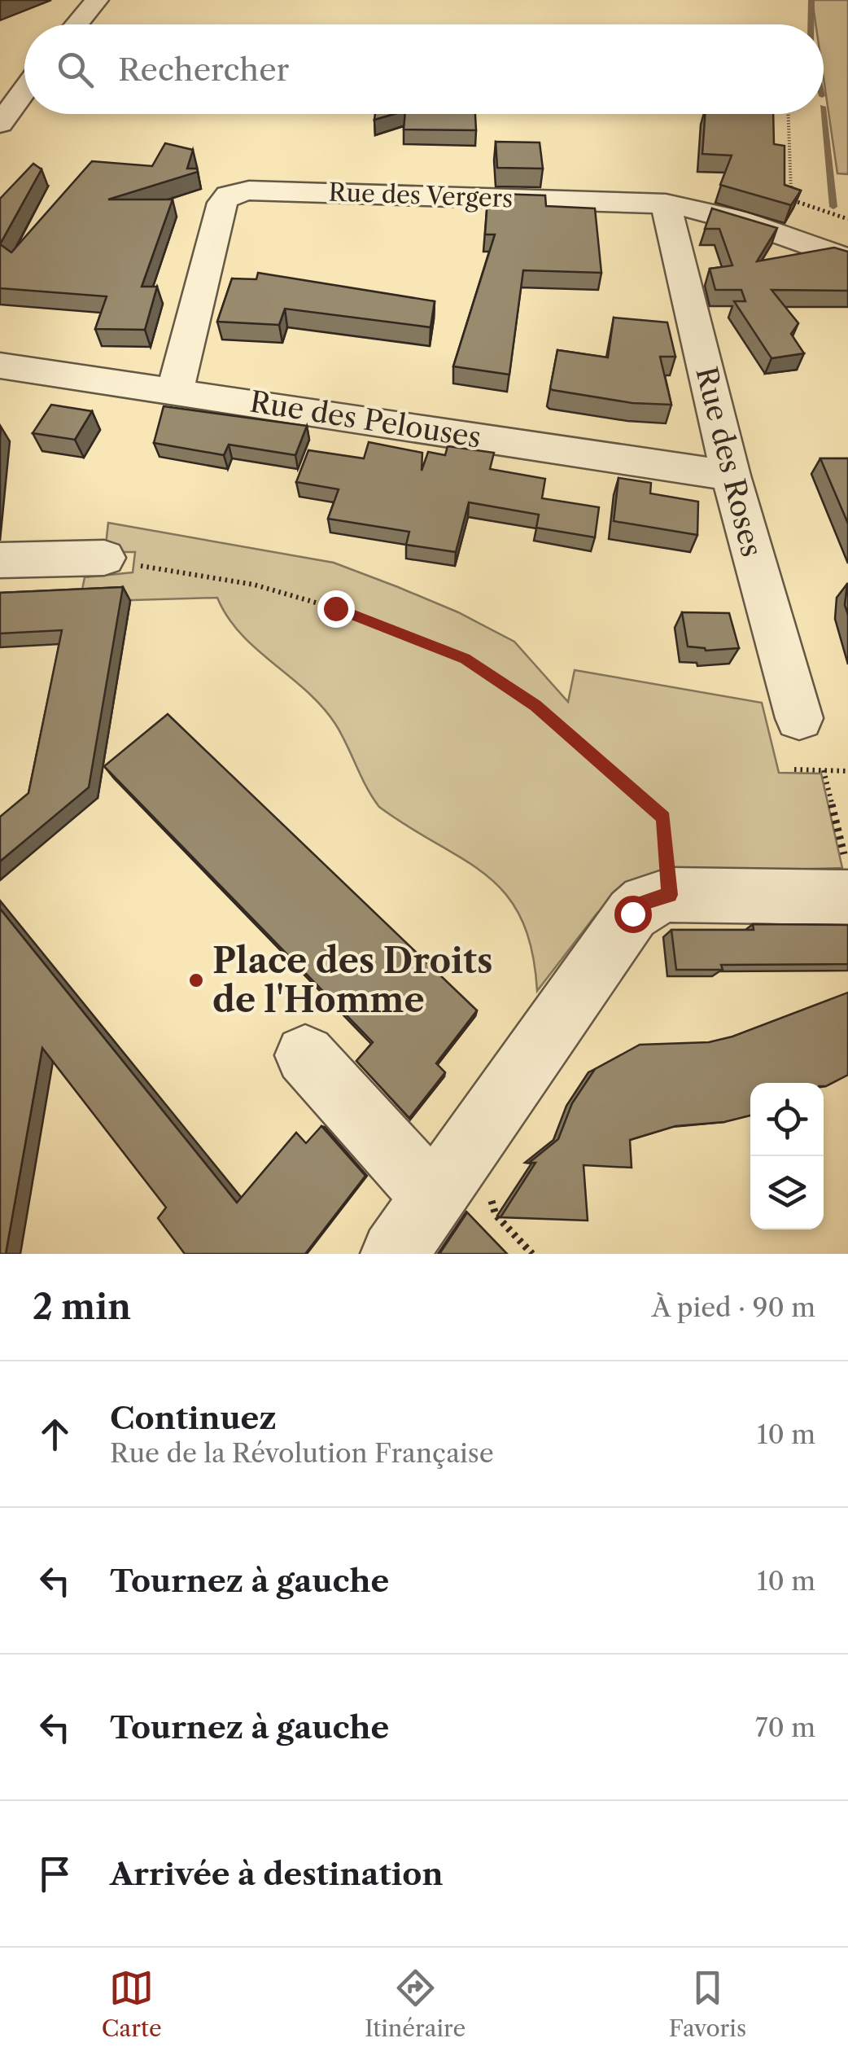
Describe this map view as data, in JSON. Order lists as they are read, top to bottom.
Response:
{
  "streets": {
    "street": ["Rue des Vergers", "Rue des Pelouses", "Rue des Roses"]
  },
  "crossings": [
    ["Rue des Vergers", "Rue des Pelouses"],
    ["Rue des Vergers", "Rue des Roses"],
    ["Rue des Pelouses", "Rue des Roses"]
  ],
  "places": ["Place des Droits de l'Homme"],
  "page": {
    "search": "Rechercher",
    "heading": ["2 min", "À pied · 90 m"],
    "list": [
      ["Continuez", "Rue de la Révolution Française", "10 m"],
      ["Tournez à gauche", "10 m"],
      ["Tournez à gauche", "70 m"],
      "Arrivée à destination"
    ],
    "nav": ["Carte", "Itinéraire", "Favoris"]
  }
}
